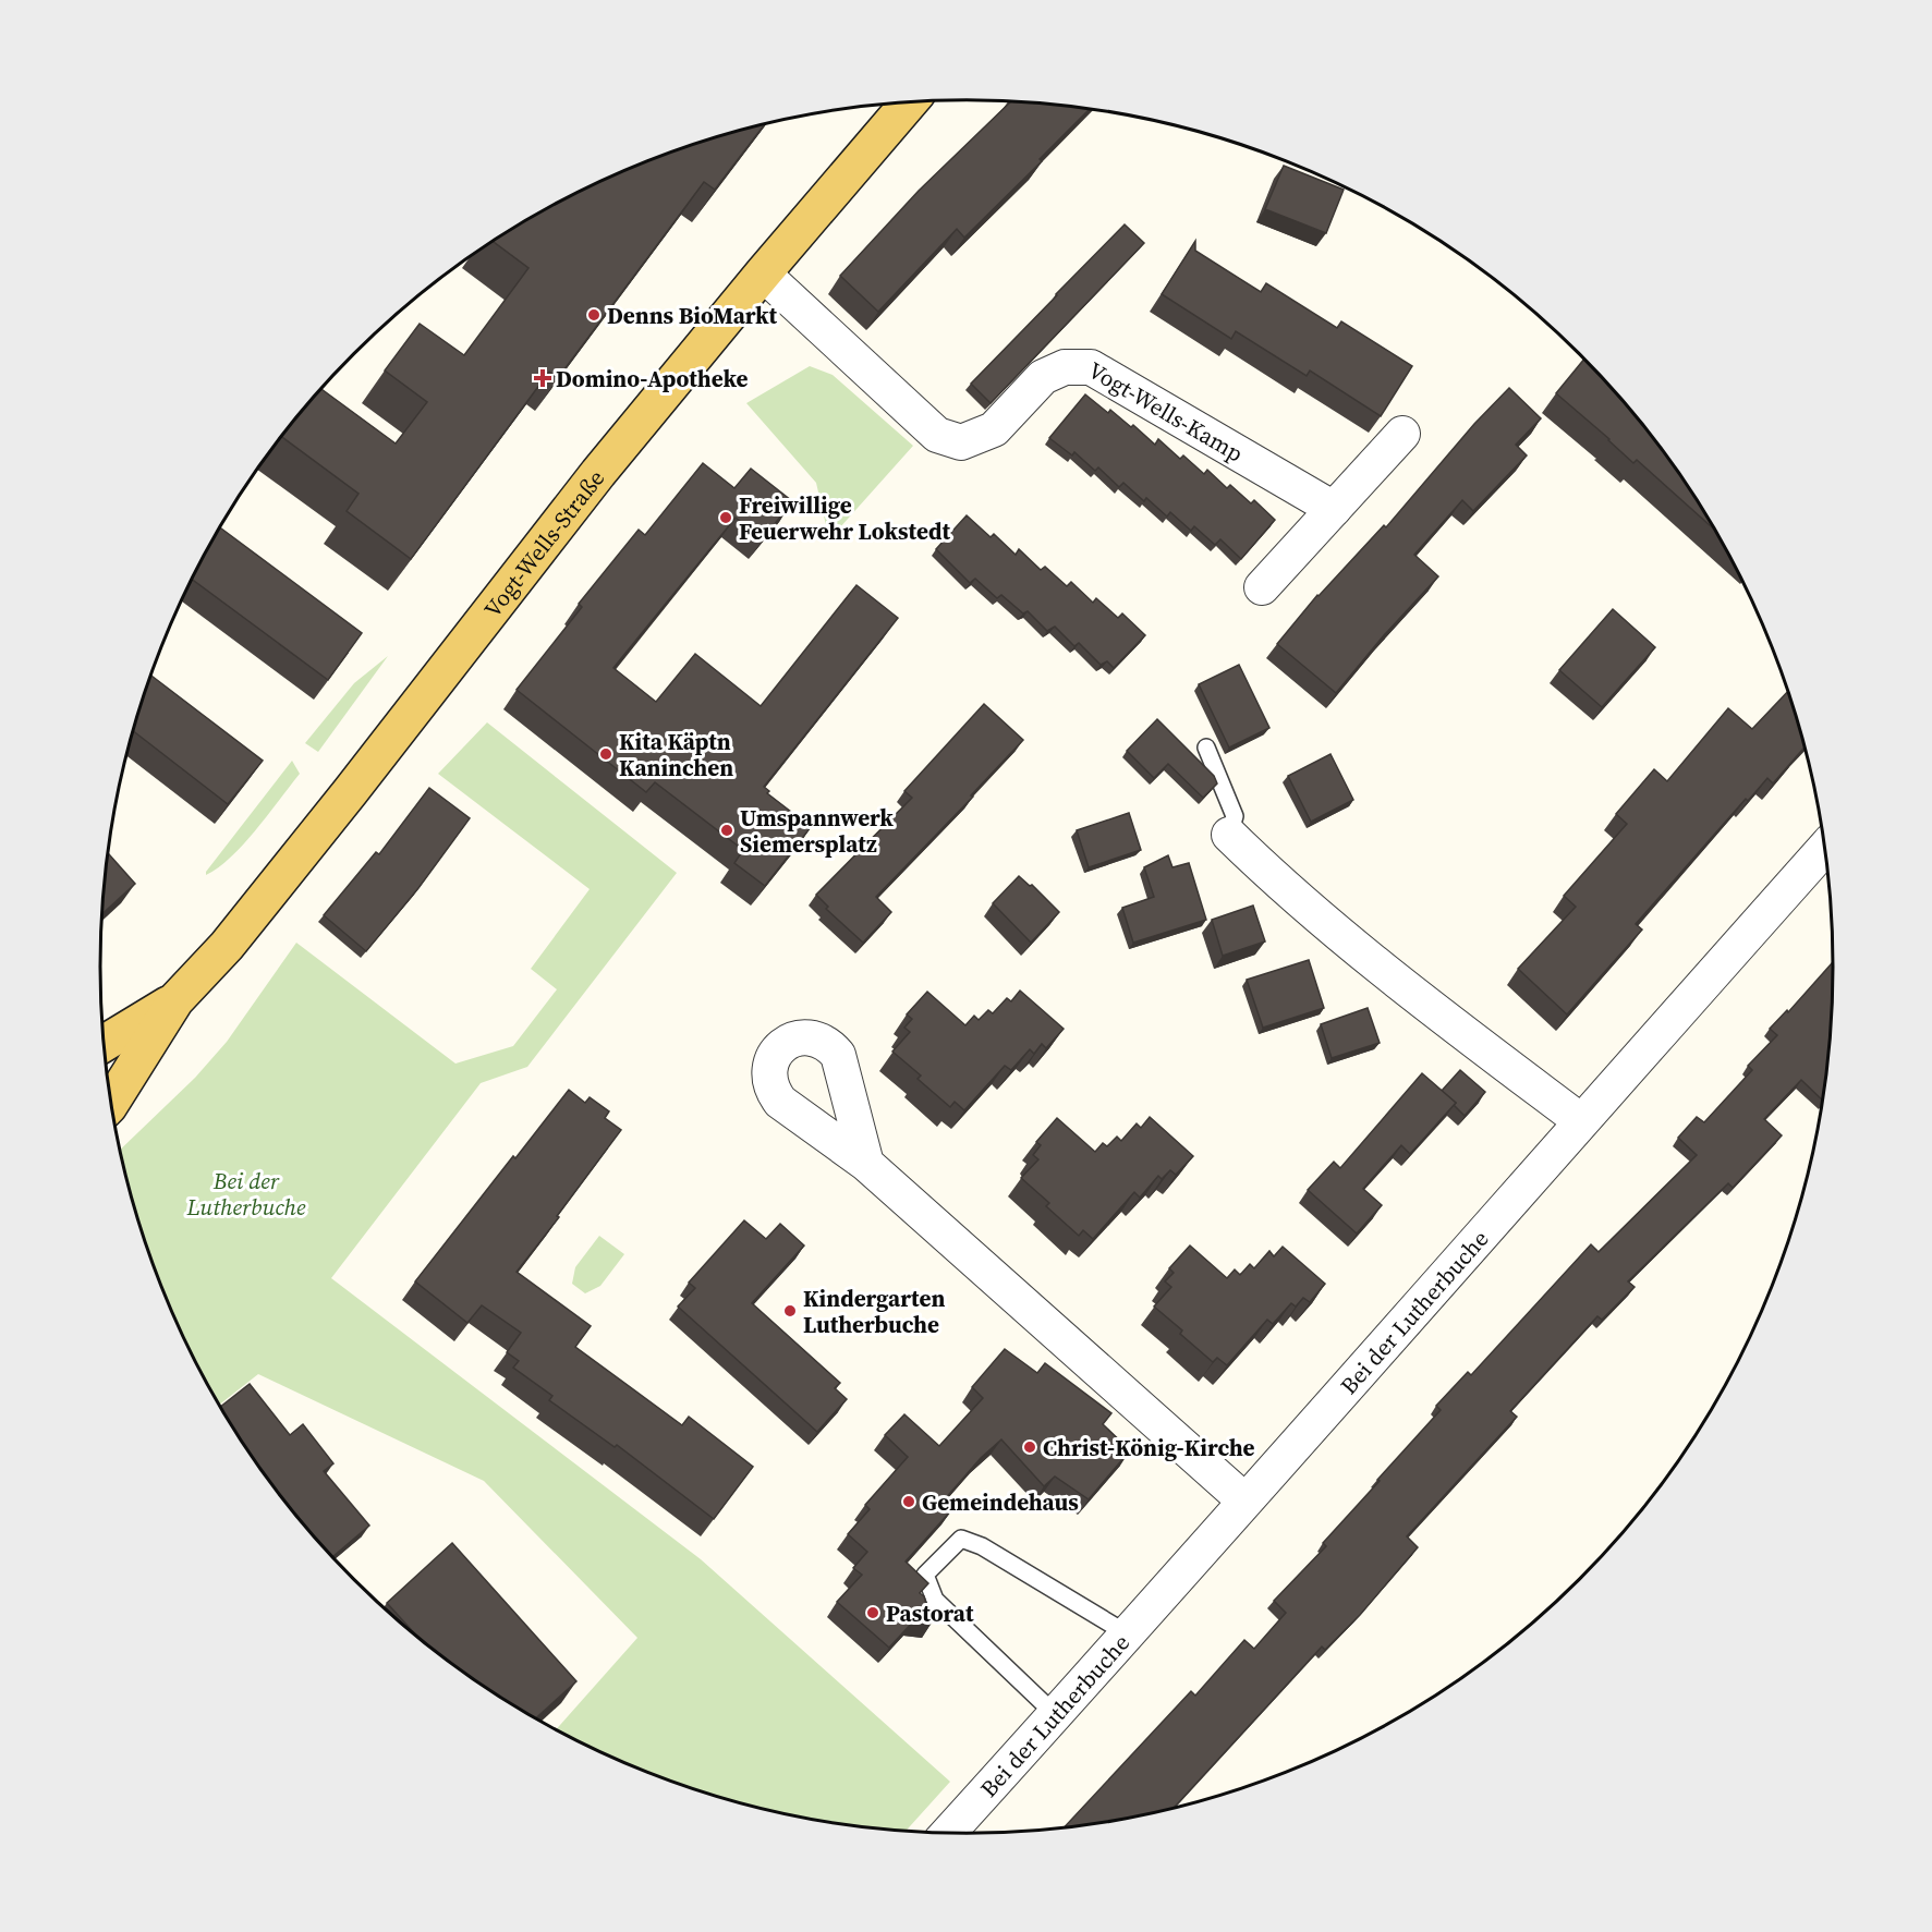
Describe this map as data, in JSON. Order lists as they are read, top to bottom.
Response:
{
  "streets": {
    "main road": ["Vogt-Wells-Straße"],
    "street": ["Vogt-Wells-Kamp", "Bei der Lutherbuche"]
  },
  "crossings": [
    ["Vogt-Wells-Kamp", "Vogt-Wells-Straße"]
  ],
  "parks": ["Bei der Lutherbuche"],
  "places": {
    "other": [
      "Denns BioMarkt",
      "Freiwillige Feuerwehr Lokstedt",
      "Kita Käptn Kaninchen",
      "Umspannwerk Siemersplatz",
      "Kindergarten Lutherbuche",
      "Christ-König-Kirche",
      "Gemeindehaus",
      "Pastorat"
    ],
    "health": ["Domino-Apotheke"]
  }
}
